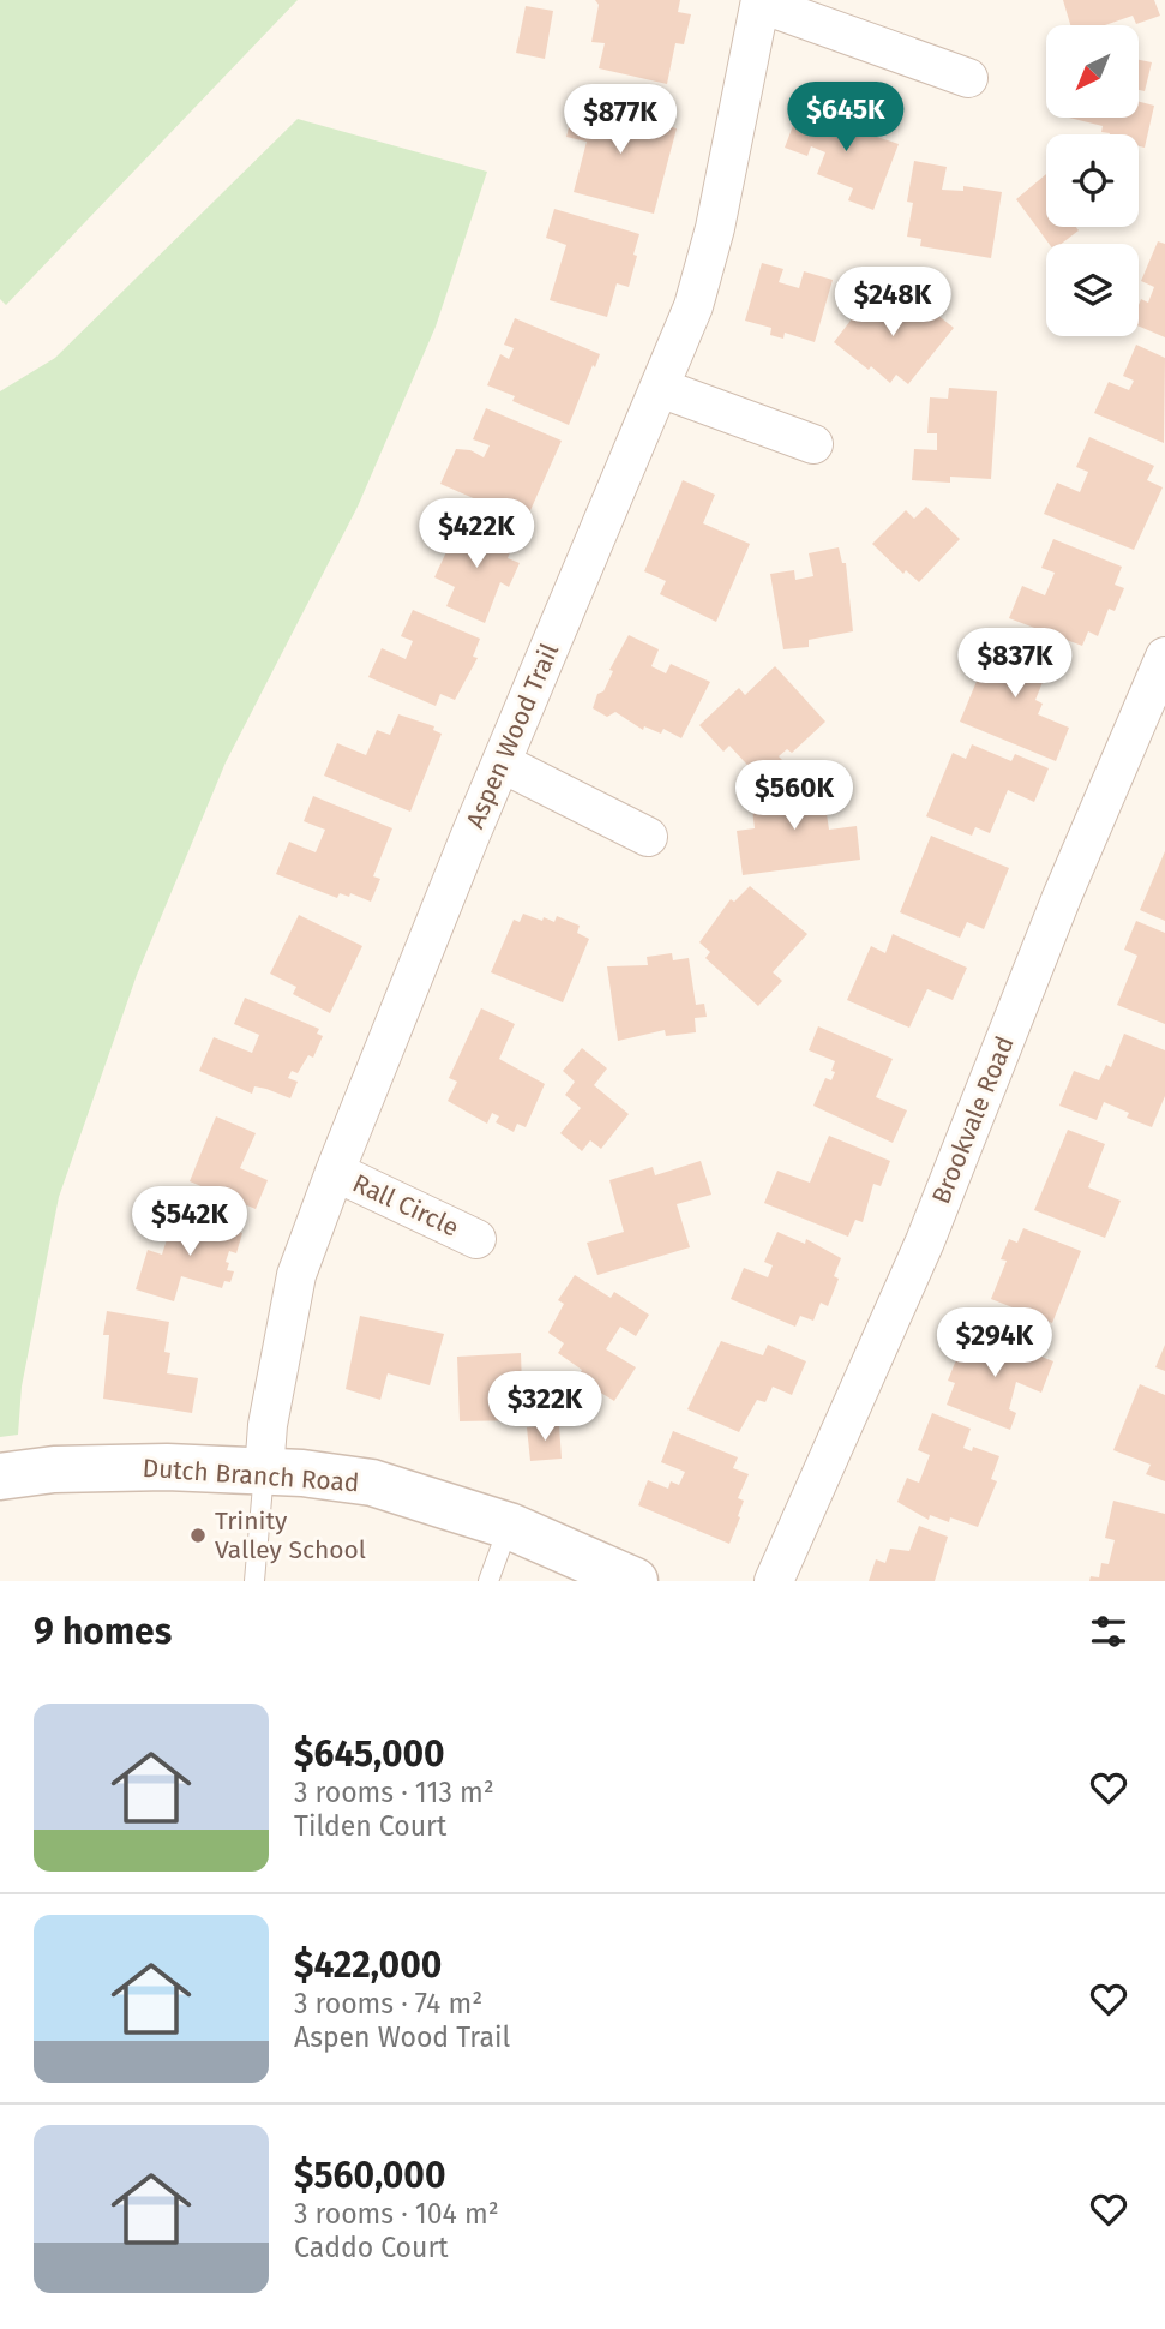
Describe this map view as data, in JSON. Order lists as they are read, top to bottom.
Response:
{
  "streets": {
    "street": [
      "Aspen Wood Trail",
      "Brookvale Road",
      "Rall Circle",
      "Dutch Branch Road"
    ]
  },
  "crossings": [
    ["Aspen Wood Trail", "Rall Circle"],
    ["Aspen Wood Trail", "Dutch Branch Road"]
  ],
  "places": ["Trinity Valley School"],
  "north": "bottom left",
  "page": {
    "price": [
      "$645K",
      "$877K",
      "$248K",
      "$422K",
      "$837K",
      "$560K",
      "$542K",
      "$294K",
      "$322K"
    ],
    "heading": "9 homes",
    "list": [
      {
        "name": "$645,000",
        "note": "3 rooms · 113 m² · Tilden Court"
      },
      {
        "name": "$422,000",
        "note": "3 rooms · 74 m² · Aspen Wood Trail"
      },
      {
        "name": "$560,000",
        "note": "3 rooms · 104 m² · Caddo Court"
      }
    ]
  }
}
